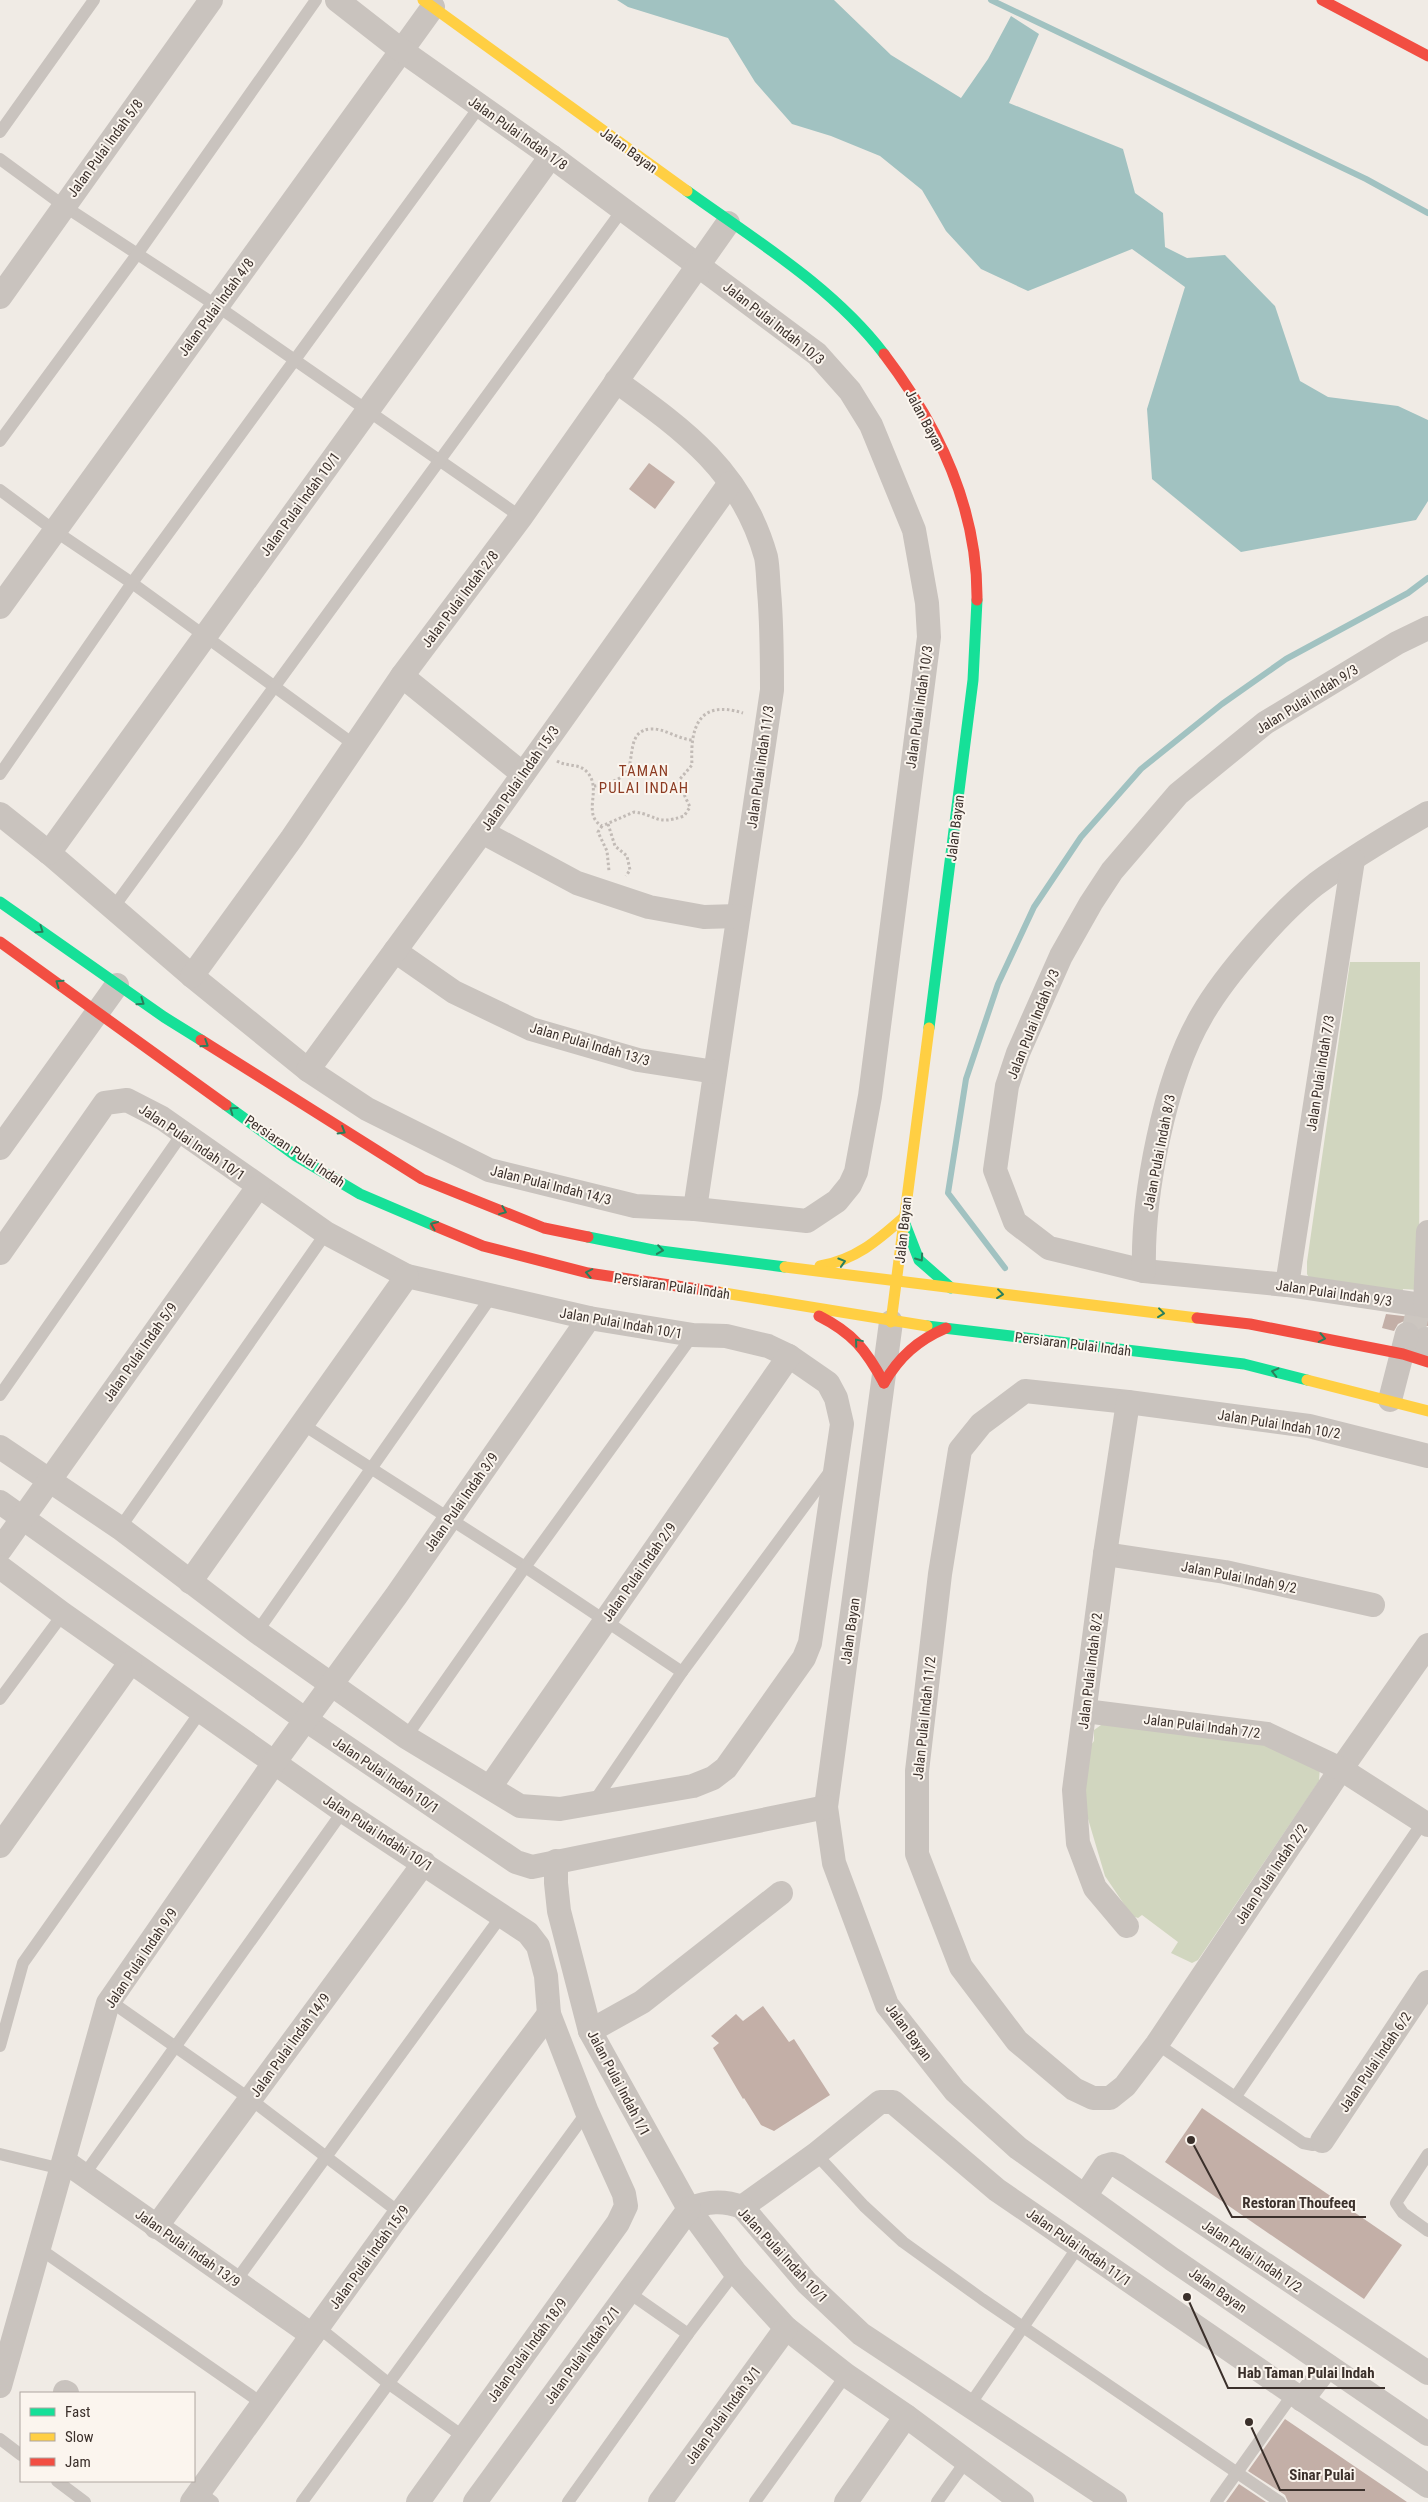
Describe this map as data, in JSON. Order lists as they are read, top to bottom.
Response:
{
  "streets": {
    "main road": ["Jalan Bayan", "Persiaran Pulai Indah"],
    "street": [
      "Jalan Pulai Indah 1/8",
      "Jalan Pulai Indah 5/8",
      "Jalan Pulai Indah 4/8",
      "Jalan Pulai Indah 10/3",
      "Jalan Pulai Indah 10/1",
      "Jalan Pulai Indah 2/8",
      "Jalan Pulai Indah 9/3",
      "Jalan Pulai Indah 11/3",
      "Jalan Pulai Indah 15/3",
      "Jalan Pulai Indah 13/3",
      "Jalan Pulai Indah 7/3",
      "Jalan Pulai Indah 8/3",
      "Jalan Pulai Indah 14/3",
      "Jalan Pulai Indah 5/9",
      "Jalan Pulai Indah 10/2",
      "Jalan Pulai Indah 3/9",
      "Jalan Pulai Indah 2/9",
      "Jalan Pulai Indah 9/2",
      "Jalan Pulai Indah 8/2",
      "Jalan Pulai Indah 11/2",
      "Jalan Pulai Indah 7/2",
      "Jalan Pulai Indahi 10/1",
      "Jalan Pulai Indah 2/2",
      "Jalan Pulai Indah 9/9",
      "Jalan Pulai Indah 14/9",
      "Jalan Pulai Indah 6/2",
      "Jalan Pulai Indah 1/1",
      "Jalan Pulai Indah 11/1",
      "Jalan Pulai Indah 13/9",
      "Jalan Pulai Indah 1/2",
      "Jalan Pulai Indah 15/9",
      "Jalan Pulai Indah 18/9",
      "Jalan Pulai Indah 2/1",
      "Jalan Pulai Indah 3/1"
    ]
  },
  "crossings": [
    ["Jalan Pulai Indah 1/8", "Jalan Pulai Indah 4/8"],
    ["Jalan Pulai Indah 1/8", "Jalan Pulai Indah 10/3"],
    ["Jalan Pulai Indah 1/8", "Jalan Pulai Indah 10/1"],
    ["Jalan Pulai Indah 1/8", "Jalan Pulai Indah 2/8"],
    ["Jalan Bayan", "Jalan Pulai Indah 4/8"],
    ["Jalan Bayan", "Jalan Pulai Indah 10/1"],
    ["Jalan Bayan", "Jalan Pulai Indah 2/8"],
    ["Jalan Bayan", "Persiaran Pulai Indah"],
    ["Jalan Bayan", "Jalan Pulai Indah 1/2"],
    ["Jalan Pulai Indah 10/3", "Jalan Pulai Indah 2/8"],
    ["Jalan Pulai Indah 10/3", "Jalan Pulai Indah 14/3"],
    ["Jalan Pulai Indah 10/1", "Jalan Pulai Indah 5/9"],
    ["Jalan Pulai Indah 10/1", "Jalan Pulai Indah 3/9"],
    ["Jalan Pulai Indah 10/1", "Jalan Pulai Indah 2/9"],
    ["Jalan Pulai Indah 10/1", "Jalan Pulai Indah 9/9"],
    ["Jalan Pulai Indah 10/1", "Jalan Pulai Indah 1/1"],
    ["Jalan Pulai Indah 10/1", "Jalan Pulai Indah 11/1"],
    ["Jalan Pulai Indah 10/1", "Jalan Pulai Indah 2/1"],
    ["Jalan Pulai Indah 2/8", "Jalan Pulai Indah 11/3"],
    ["Jalan Pulai Indah 2/8", "Jalan Pulai Indah 14/3"],
    ["Jalan Pulai Indah 9/3", "Jalan Pulai Indah 7/3"],
    ["Jalan Pulai Indah 9/3", "Jalan Pulai Indah 8/3"],
    ["Jalan Pulai Indah 11/3", "Jalan Pulai Indah 15/3"],
    ["Jalan Pulai Indah 11/3", "Jalan Pulai Indah 13/3"],
    ["Jalan Pulai Indah 11/3", "Jalan Pulai Indah 14/3"],
    ["Jalan Pulai Indah 15/3", "Jalan Pulai Indah 13/3"],
    ["Jalan Pulai Indah 15/3", "Jalan Pulai Indah 14/3"],
    ["Jalan Pulai Indah 7/3", "Jalan Pulai Indah 8/3"],
    ["Jalan Pulai Indah 10/2", "Jalan Pulai Indah 8/2"],
    ["Jalan Pulai Indah 10/2", "Jalan Pulai Indah 11/2"],
    ["Jalan Pulai Indah 3/9", "Jalan Pulai Indah 9/9"],
    ["Jalan Pulai Indah 9/2", "Jalan Pulai Indah 8/2"],
    ["Jalan Pulai Indah 8/2", "Jalan Pulai Indah 11/2"],
    ["Jalan Pulai Indah 8/2", "Jalan Pulai Indah 7/2"],
    ["Jalan Pulai Indah 11/2", "Jalan Pulai Indah 2/2"],
    ["Jalan Pulai Indah 7/2", "Jalan Pulai Indah 2/2"],
    ["Jalan Pulai Indahi 10/1", "Jalan Pulai Indah 9/9"],
    ["Jalan Pulai Indahi 10/1", "Jalan Pulai Indah 14/9"],
    ["Jalan Pulai Indahi 10/1", "Jalan Pulai Indah 15/9"],
    ["Jalan Pulai Indahi 10/1", "Jalan Pulai Indah 18/9"],
    ["Jalan Pulai Indah 9/9", "Jalan Pulai Indah 13/9"],
    ["Jalan Pulai Indah 14/9", "Jalan Pulai Indah 13/9"],
    ["Jalan Pulai Indah 1/1", "Jalan Pulai Indah 2/1"],
    ["Jalan Pulai Indah 13/9", "Jalan Pulai Indah 15/9"]
  ],
  "districts": ["TAMAN PULAI INDAH"],
  "places": ["Restoran Thoufeeq", "Hab Taman Pulai Indah", "Sinar Pulai"],
  "legend": ["Fast", "Slow", "Jam"]
}
